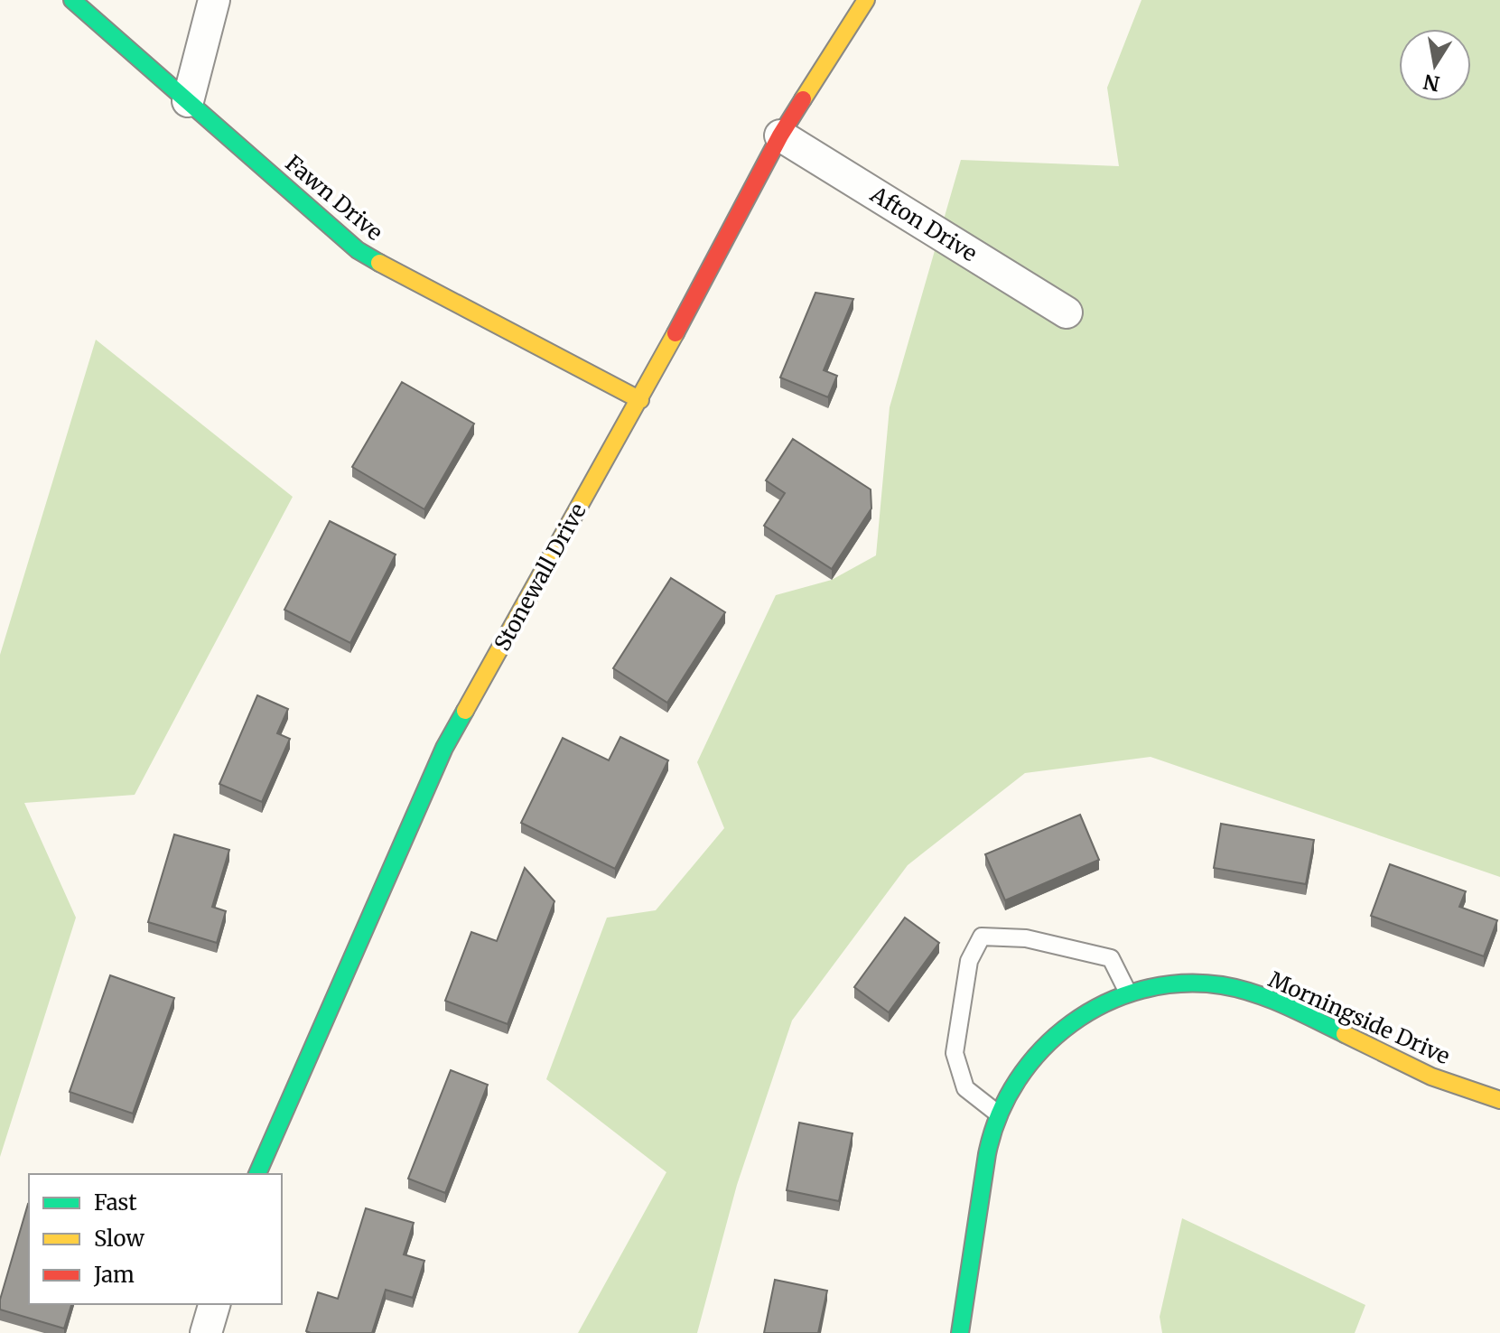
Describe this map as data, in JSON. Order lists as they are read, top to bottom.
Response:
{
  "streets": {
    "street": [
      "Fawn Drive",
      "Afton Drive",
      "Stonewall Drive",
      "Morningside Drive"
    ]
  },
  "crossings": [
    ["Fawn Drive", "Stonewall Drive"],
    ["Afton Drive", "Stonewall Drive"]
  ],
  "legend": ["Fast", "Slow", "Jam"],
  "north": "bottom"
}
